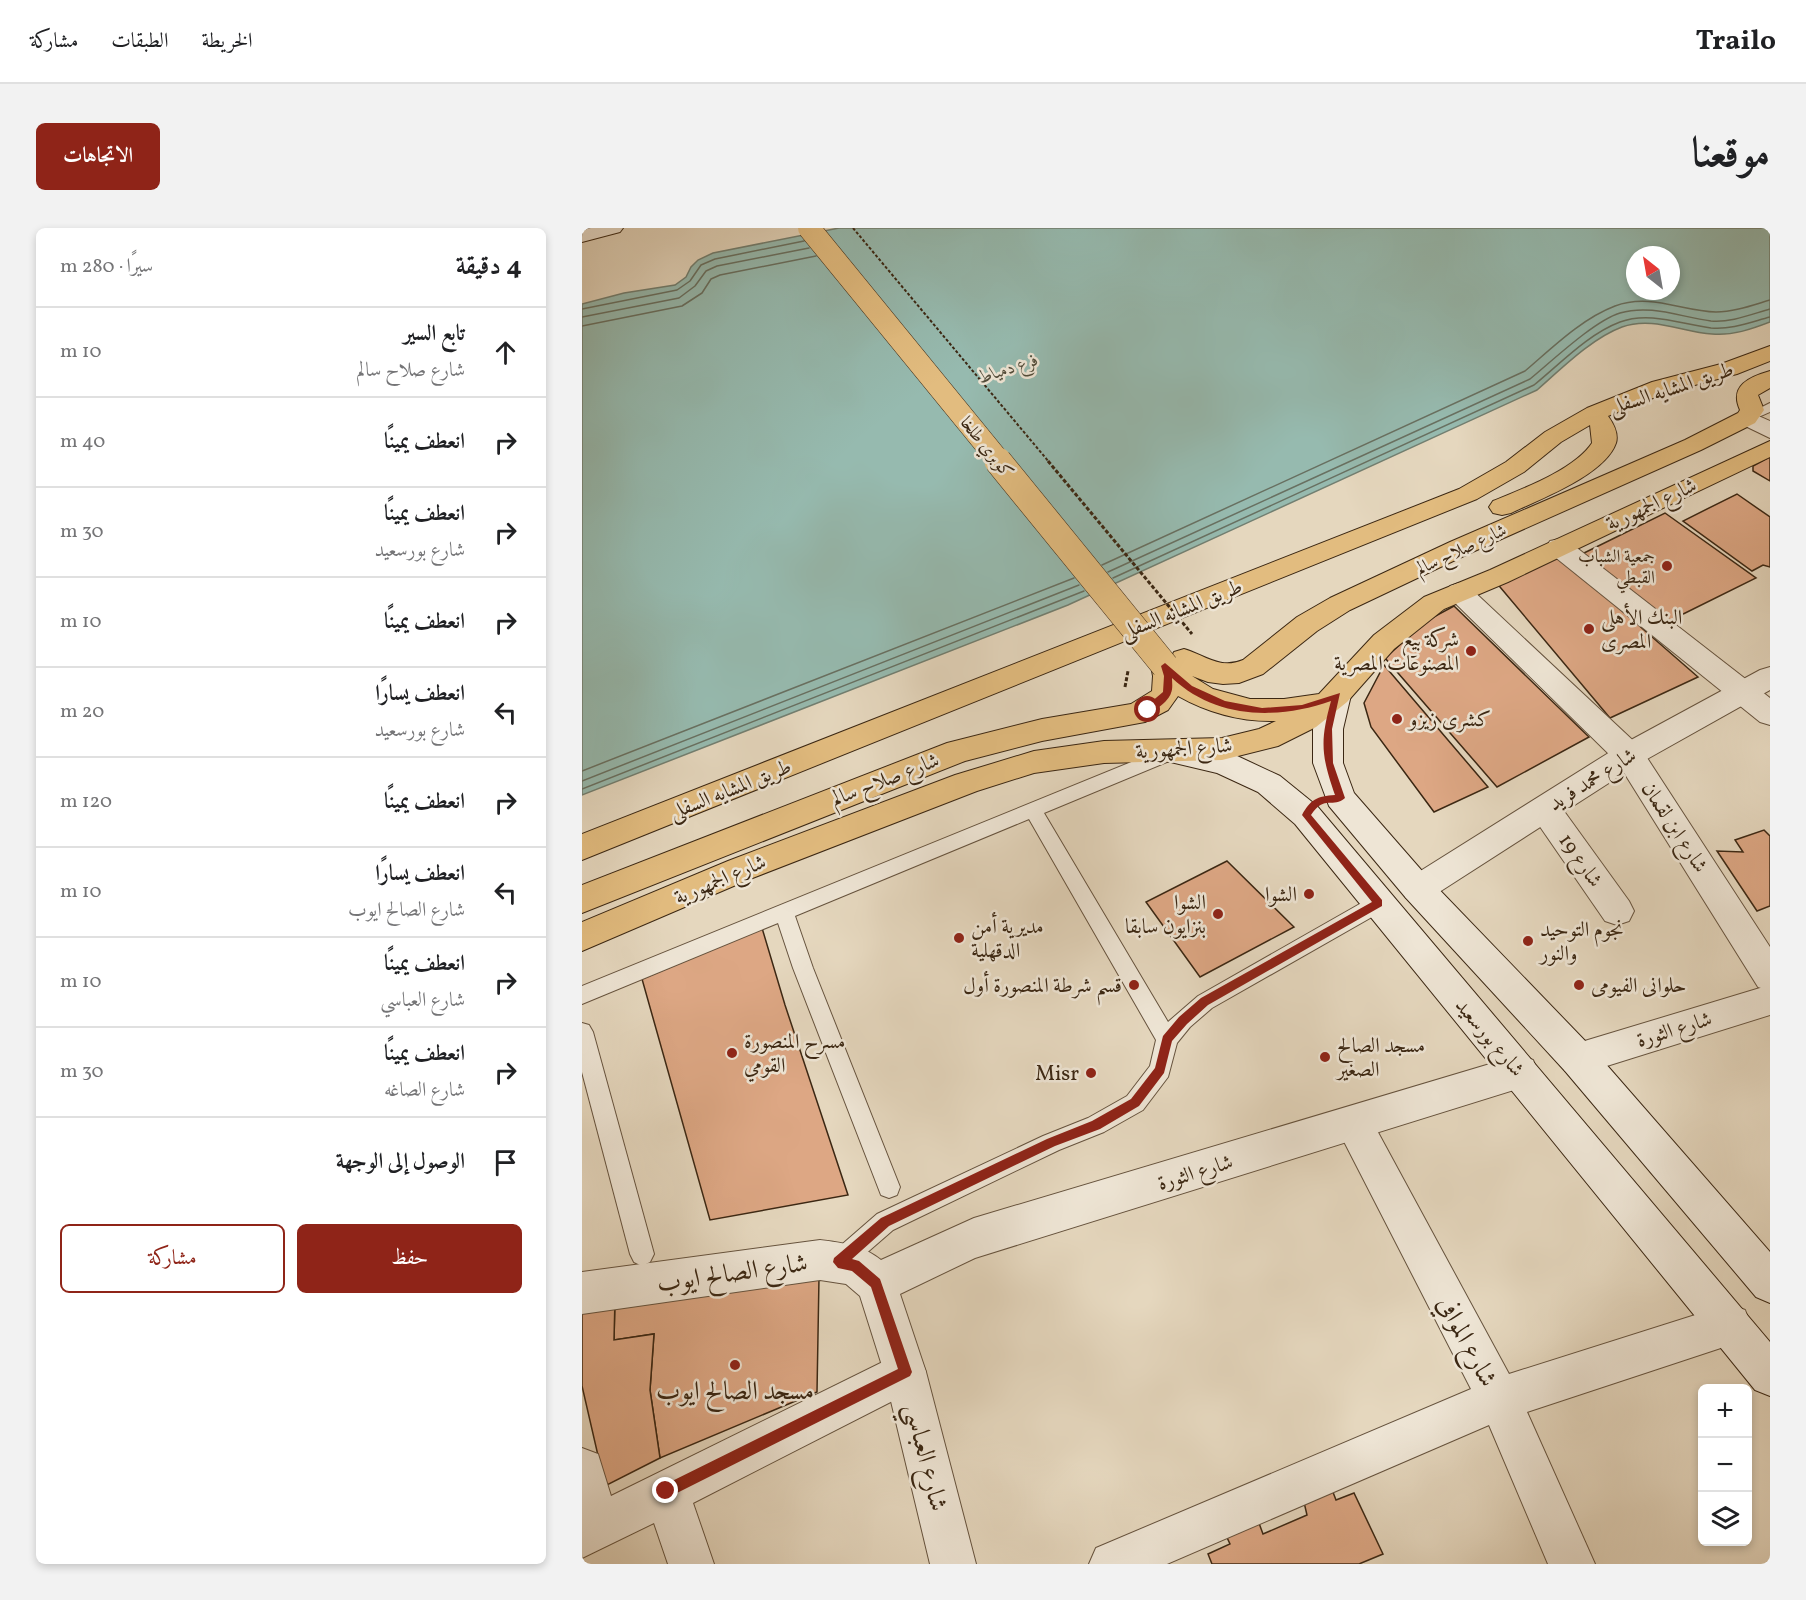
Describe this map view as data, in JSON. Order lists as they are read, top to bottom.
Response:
{
  "streets": {
    "main road": [
      "طريق المشايه السفلى",
      "كوبري طلخا",
      "شارع الجمهورية",
      "شارع صلاح سالم"
    ],
    "street": [
      "شارع محمد فريد",
      "شارع ابن لقمان",
      "شارع 19",
      "شارع الثورة",
      "شارع بورسعيد",
      "شارع الصالح ايوب",
      "شارع الموافي",
      "شارع العباسي"
    ]
  },
  "crossings": [
    ["كوبري طلخا", "شارع صلاح سالم"],
    ["شارع الجمهورية", "شارع ابن لقمان"],
    ["شارع الجمهورية", "شارع بورسعيد"],
    ["شارع محمد فريد", "شارع ابن لقمان"],
    ["شارع محمد فريد", "شارع 19"],
    ["شارع الثورة", "شارع بورسعيد"],
    ["شارع الثورة", "شارع الصالح ايوب"],
    ["شارع الثورة", "شارع الموافي"],
    ["شارع الثورة", "شارع العباسي"],
    ["شارع الصالح ايوب", "شارع العباسي"]
  ],
  "water": ["فرع دمياط"],
  "places": [
    "جمعية الشباب القبطي",
    "البنك الأهلى المصرى",
    "شركة بيع المصنوعات المصرية",
    "كشرى زيزو",
    "الشوا",
    "الشوا بنزايون سابقا",
    "مديرية أمن الدقهلية",
    "نجوم التوحيد والنور",
    "قسم شرطة المنصورة أول",
    "حلوانى الفيومى",
    "مسرح المنصورة القومي",
    "مسجد الصالح الصغير",
    "Misr",
    "مسجد الصالح ايوب"
  ],
  "north": "top left",
  "page": {
    "header": "Trailo",
    "nav": ["الخريطة", "الطبقات", "مشاركة"],
    "title": "موقعنا",
    "buttons": [
      "الاتجاهات",
      ["حفظ", "مشاركة"]
    ],
    "heading": ["4 دقيقة", "سيرًا · 280 m"],
    "list": [
      ["تابع السير", "شارع صلاح سالم", "10 m"],
      ["انعطف يمينًا", "40 m"],
      ["انعطف يمينًا", "شارع بورسعيد", "30 m"],
      ["انعطف يمينًا", "10 m"],
      ["انعطف يسارًا", "شارع بورسعيد", "20 m"],
      ["انعطف يمينًا", "120 m"],
      ["انعطف يسارًا", "شارع الصالح ايوب", "10 m"],
      ["انعطف يمينًا", "شارع العباسي", "10 m"],
      ["انعطف يمينًا", "شارع الصاغه", "30 m"],
      "الوصول إلى الوجهة"
    ],
    "map_buttons": ["+", "−"]
  }
}
